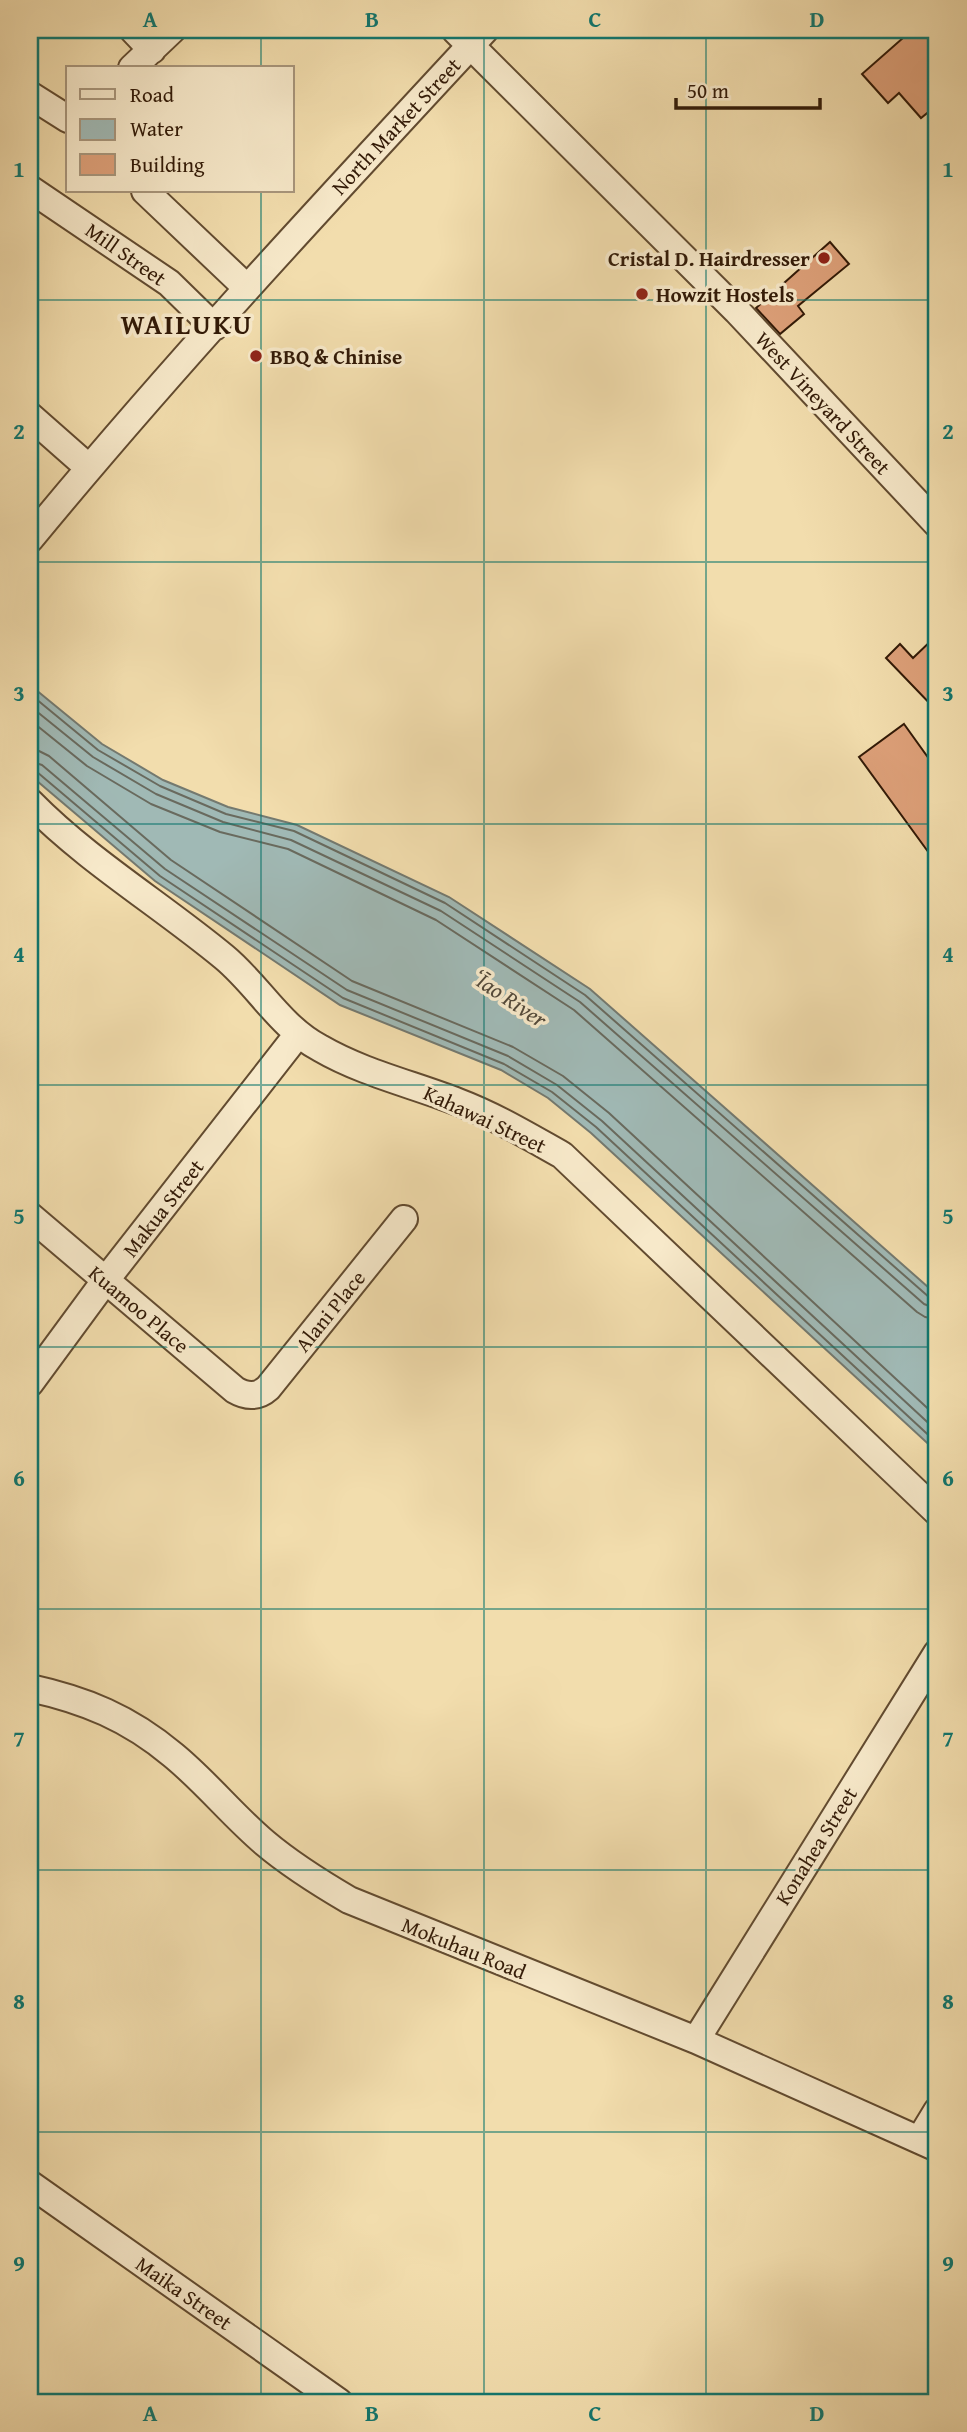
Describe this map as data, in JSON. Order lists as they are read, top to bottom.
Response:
{
  "streets": {
    "street": [
      "North Market Street",
      "Mill Street",
      "West Vineyard Street",
      "Kahawai Street",
      "Makua Street",
      "Kuamoo Place",
      "Alani Place",
      "Konahea Street",
      "Mokuhau Road",
      "Maika Street"
    ]
  },
  "crossings": [
    ["North Market Street", "Mill Street"],
    ["North Market Street", "West Vineyard Street"],
    ["Kahawai Street", "Makua Street"],
    ["Makua Street", "Kuamoo Place"],
    ["Kuamoo Place", "Alani Place"],
    ["Konahea Street", "Mokuhau Road"]
  ],
  "districts": ["WAILUKU"],
  "water": ["ʻĪao River"],
  "places": ["Cristal D. Hairdresser", "Howzit Hostels", "BBQ & Chinise"],
  "legend": ["Road", "Water", "Building"],
  "scale_bar": "50 m",
  "grid": {
    "columns": [
      "A",
      "B",
      "C",
      "D"
    ],
    "rows": [
      "1",
      "2",
      "3",
      "4",
      "5",
      "6",
      "7",
      "8",
      "9"
    ]
  }
}
